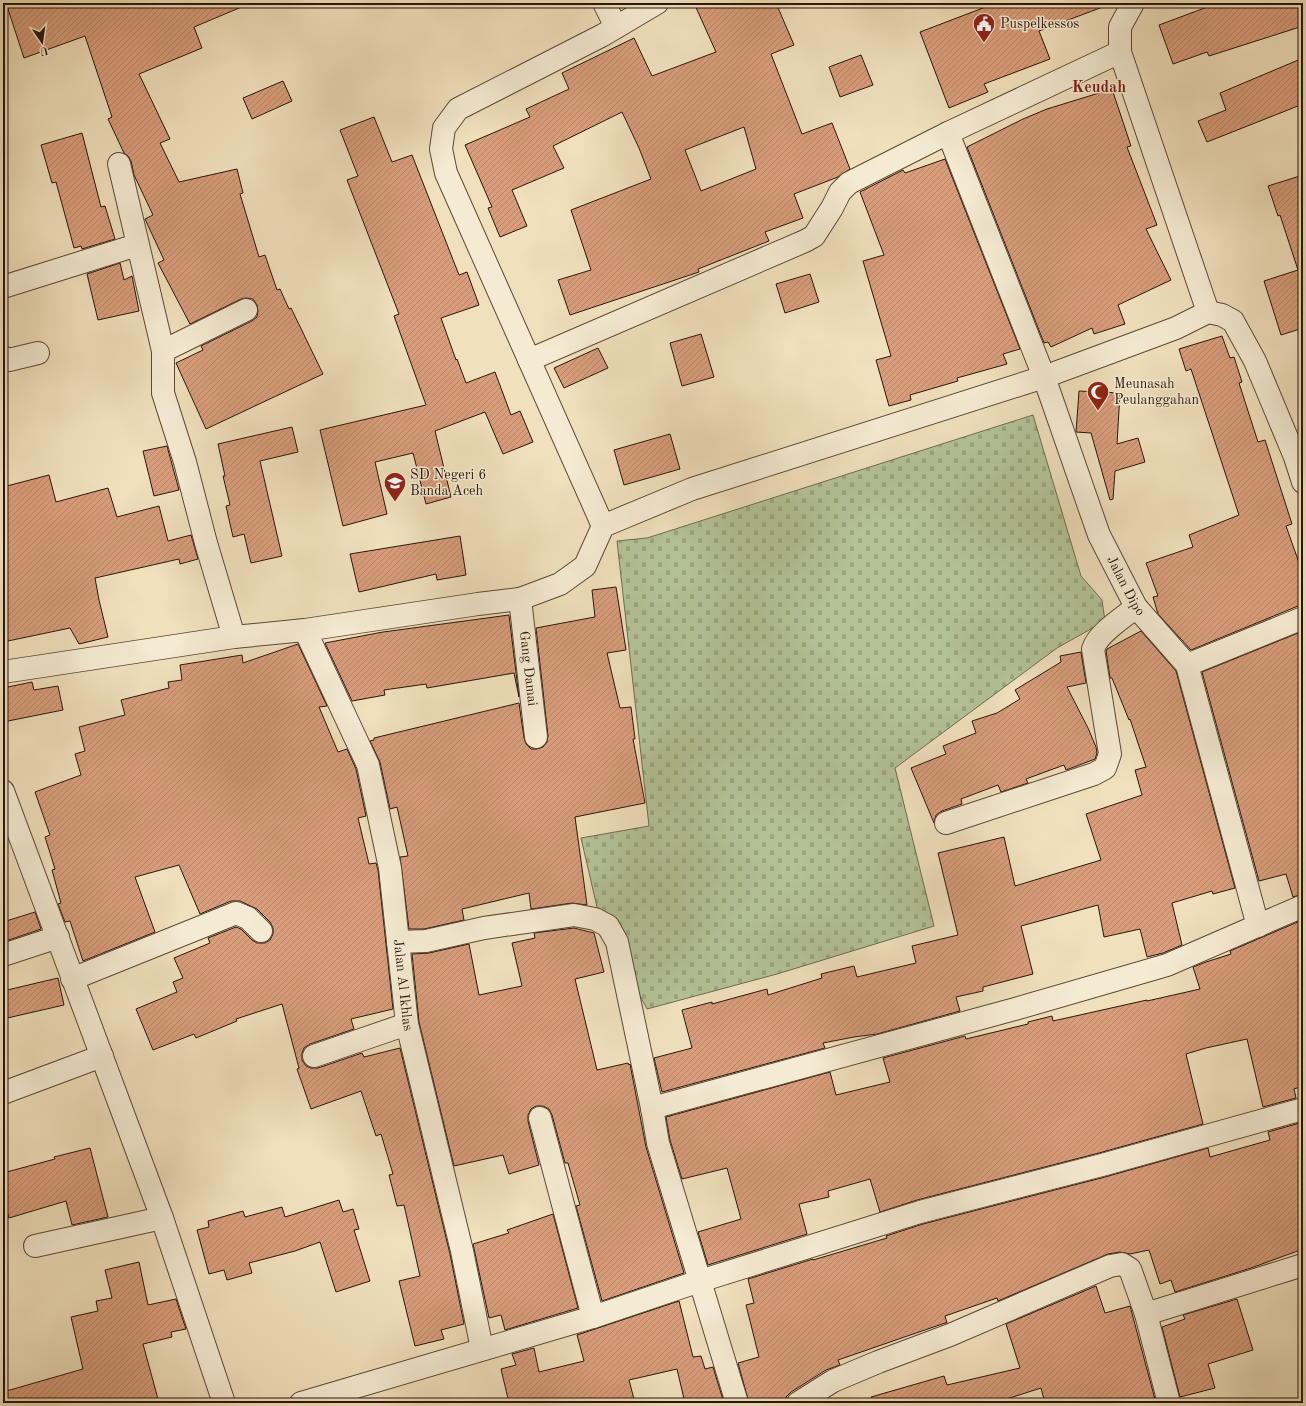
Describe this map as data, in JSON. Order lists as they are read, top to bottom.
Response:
{
  "streets": {
    "street": ["Jalan Dipo", "Gang Damai", "Jalan Al Ikhlas"]
  },
  "districts": ["Keudah"],
  "places": {
    "public building": ["Puspelkessos"],
    "mosque": ["Meunasah Peulanggahan"],
    "school or university": ["SD Negeri 6 Banda Aceh"]
  },
  "north": "bottom"
}
